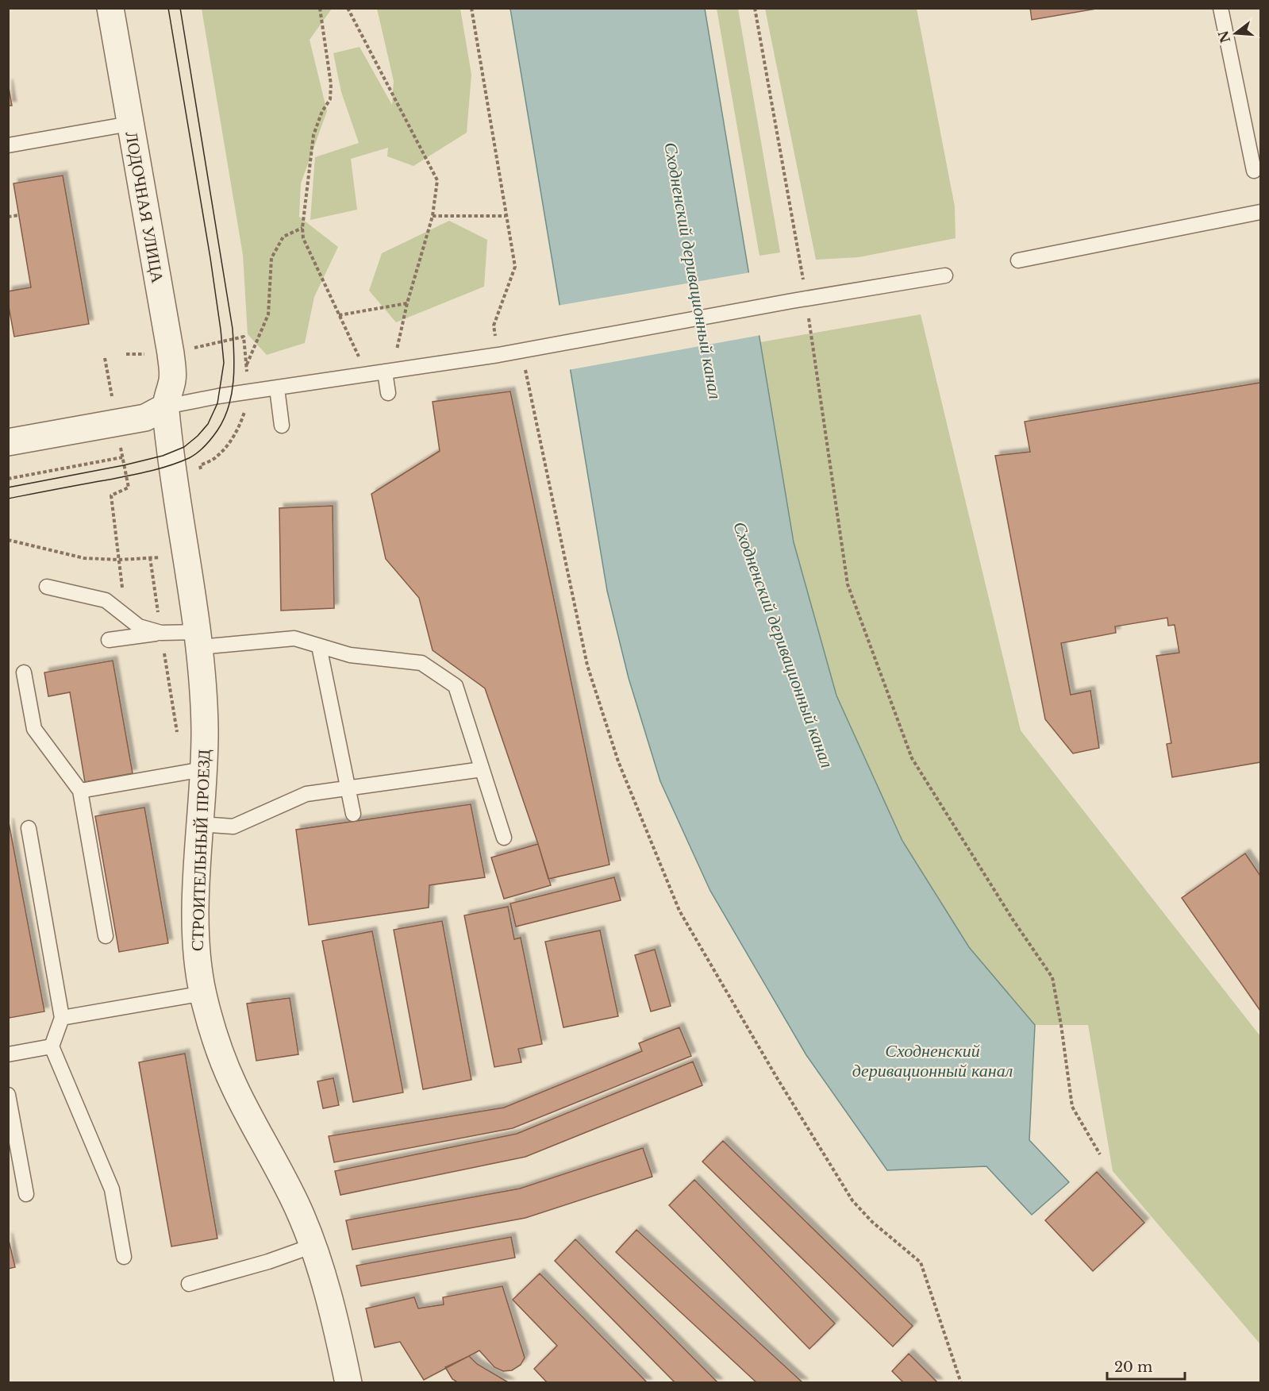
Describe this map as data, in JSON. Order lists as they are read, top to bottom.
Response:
{
  "streets": {
    "street": ["ЛОДОЧНАЯ УЛИЦА", "СТРОИТЕЛЬНЫЙ ПРОЕЗД"]
  },
  "crossings": [
    ["ЛОДОЧНАЯ УЛИЦА", "СТРОИТЕЛЬНЫЙ ПРОЕЗД"]
  ],
  "water": ["Сходненский деривационный канал"],
  "scale_bar": "20 m",
  "north": "left"
}
